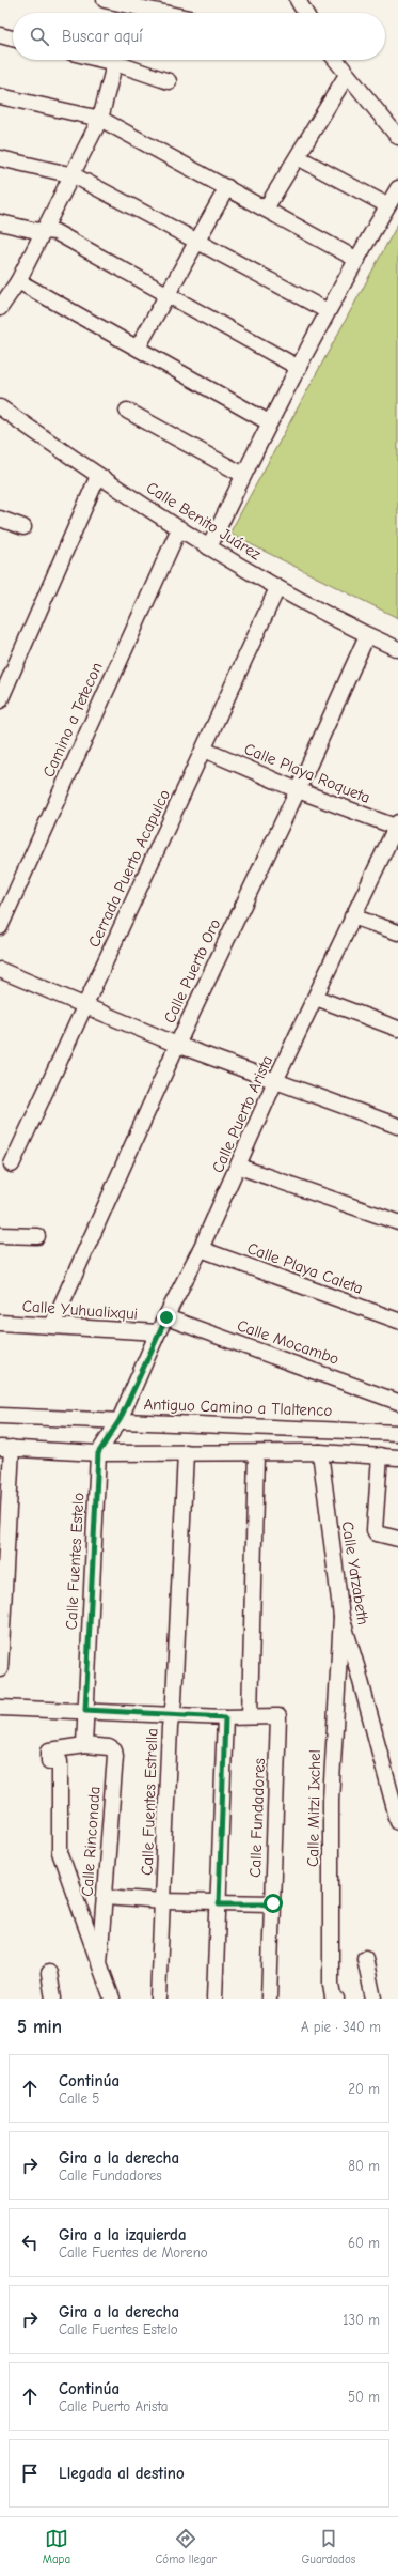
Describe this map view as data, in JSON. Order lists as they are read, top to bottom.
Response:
{
  "streets": {
    "street": [
      "Calle Benito Juárez",
      "Camino a Tetecon",
      "Calle Playa Roqueta",
      "Cerrada Puerto Acapulco",
      "Calle Puerto Oro",
      "Calle Puerto Arista",
      "Calle Playa Caleta",
      "Calle Yuhualixqui",
      "Calle Mocambo",
      "Antiguo Camino a Tlaltenco",
      "Calle Fuentes Estelo",
      "Calle Yatzabeth",
      "Calle Fuentes Estrella",
      "Calle Mitzi Ixchel",
      "Calle Fundadores",
      "Calle Rinconada"
    ]
  },
  "crossings": [
    ["Calle Benito Juárez", "Camino a Tetecon"],
    ["Calle Benito Juárez", "Cerrada Puerto Acapulco"],
    ["Calle Benito Juárez", "Calle Puerto Oro"],
    ["Calle Playa Roqueta", "Cerrada Puerto Acapulco"],
    ["Calle Playa Roqueta", "Calle Puerto Oro"],
    ["Calle Playa Roqueta", "Calle Puerto Arista"],
    ["Calle Puerto Oro", "Calle Yuhualixqui"],
    ["Calle Puerto Arista", "Calle Playa Caleta"],
    ["Calle Puerto Arista", "Calle Yuhualixqui"],
    ["Calle Puerto Arista", "Calle Mocambo"],
    ["Calle Puerto Arista", "Antiguo Camino a Tlaltenco"],
    ["Calle Puerto Arista", "Calle Fuentes Estelo"],
    ["Antiguo Camino a Tlaltenco", "Calle Fuentes Estelo"],
    ["Calle Yatzabeth", "Calle Mitzi Ixchel"]
  ],
  "page": {
    "search": "Buscar aquí",
    "heading": ["5 min", "A pie · 340 m"],
    "list": [
      ["Continúa", "Calle 5", "20 m"],
      ["Gira a la derecha", "Calle Fundadores", "80 m"],
      ["Gira a la izquierda", "Calle Fuentes de Moreno", "60 m"],
      ["Gira a la derecha", "Calle Fuentes Estelo", "130 m"],
      ["Continúa", "Calle Puerto Arista", "50 m"],
      "Llegada al destino"
    ],
    "nav": ["Mapa", "Cómo llegar", "Guardados"]
  }
}
